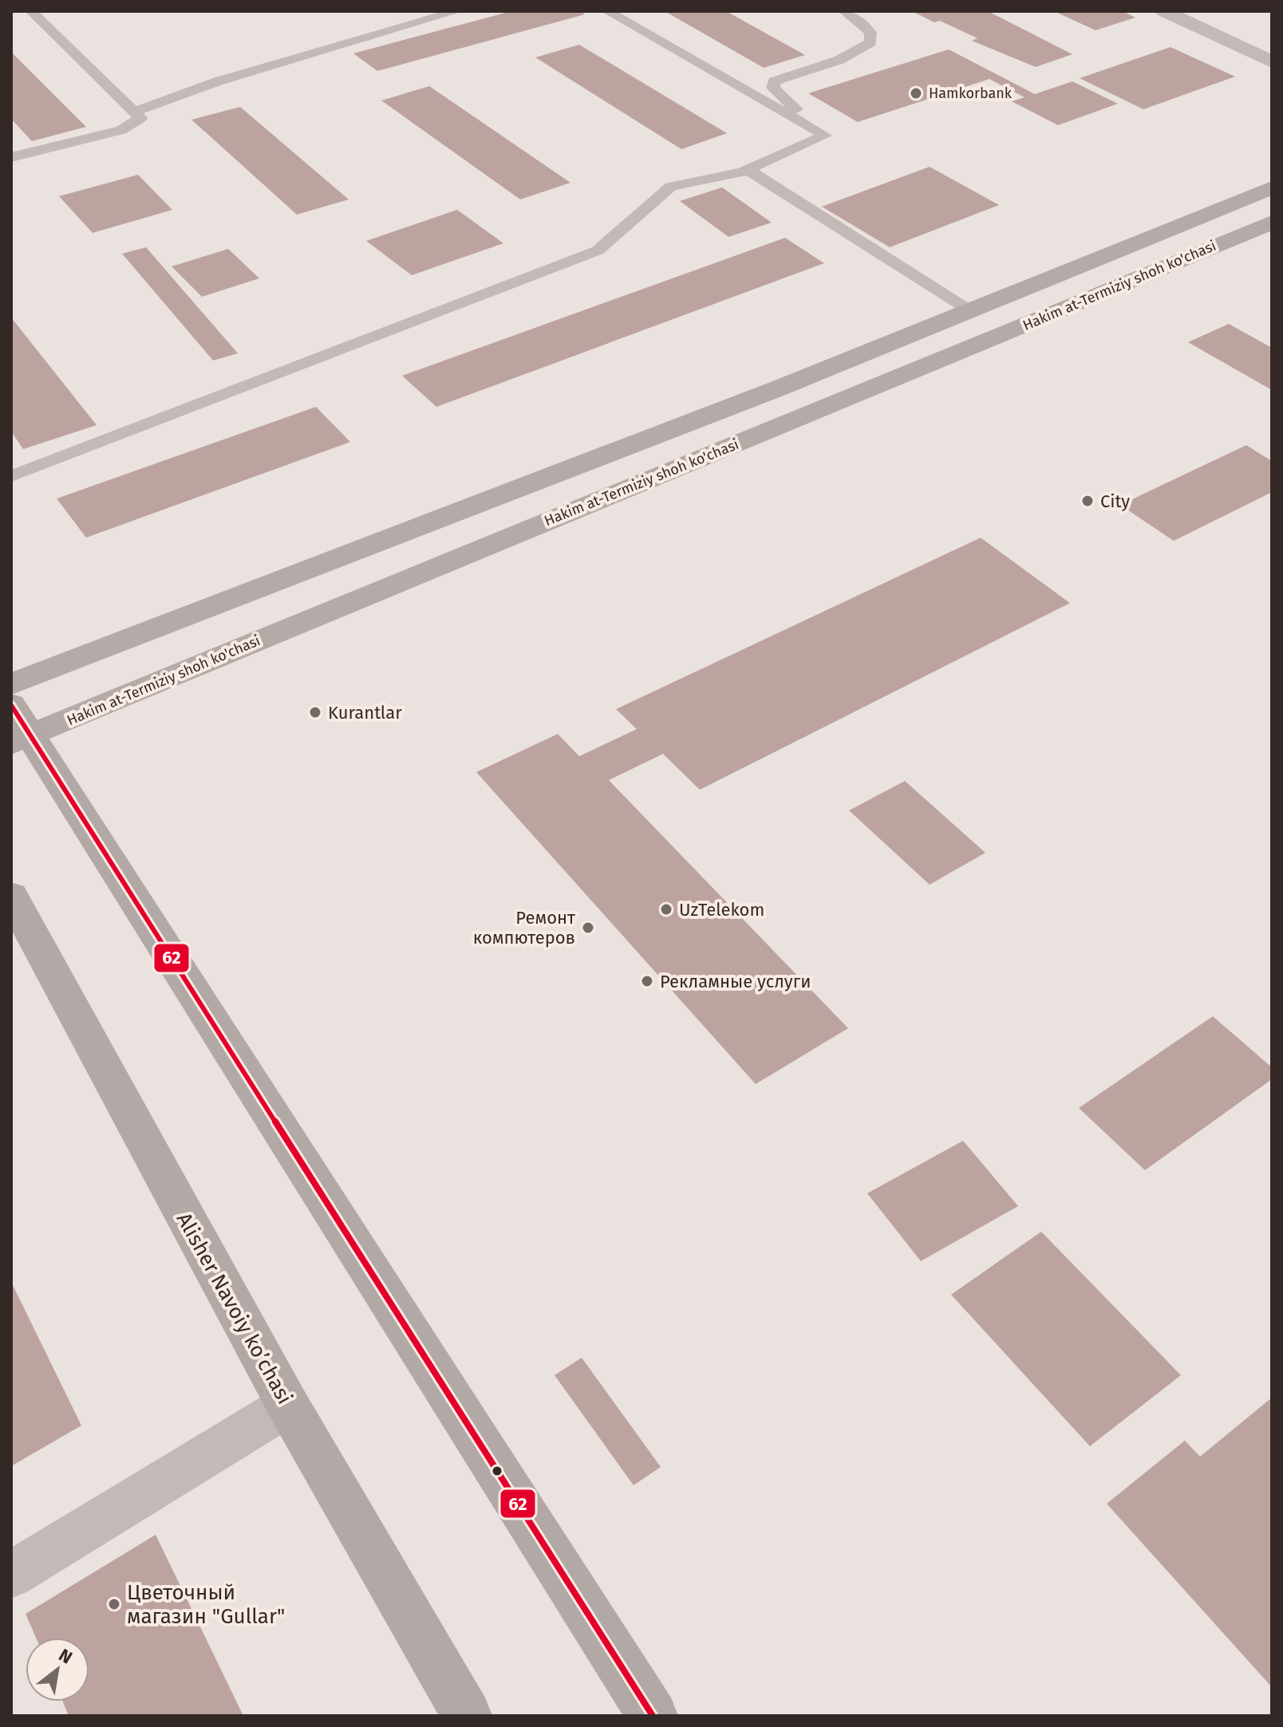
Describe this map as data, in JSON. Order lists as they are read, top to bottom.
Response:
{
  "streets": {
    "main road": ["Hakim at-Termiziy shoh ko'chasi", "Alisher Navoiy ko’chasi"]
  },
  "places": [
    "Hamkorbank",
    "City",
    "Kurantlar",
    "UzTelekom",
    "Ремонт компютеров",
    "Рекламные услуги",
    "Цветочный магазин \"Gullar\""
  ],
  "lines": ["transit line 62"],
  "north": "top right"
}
